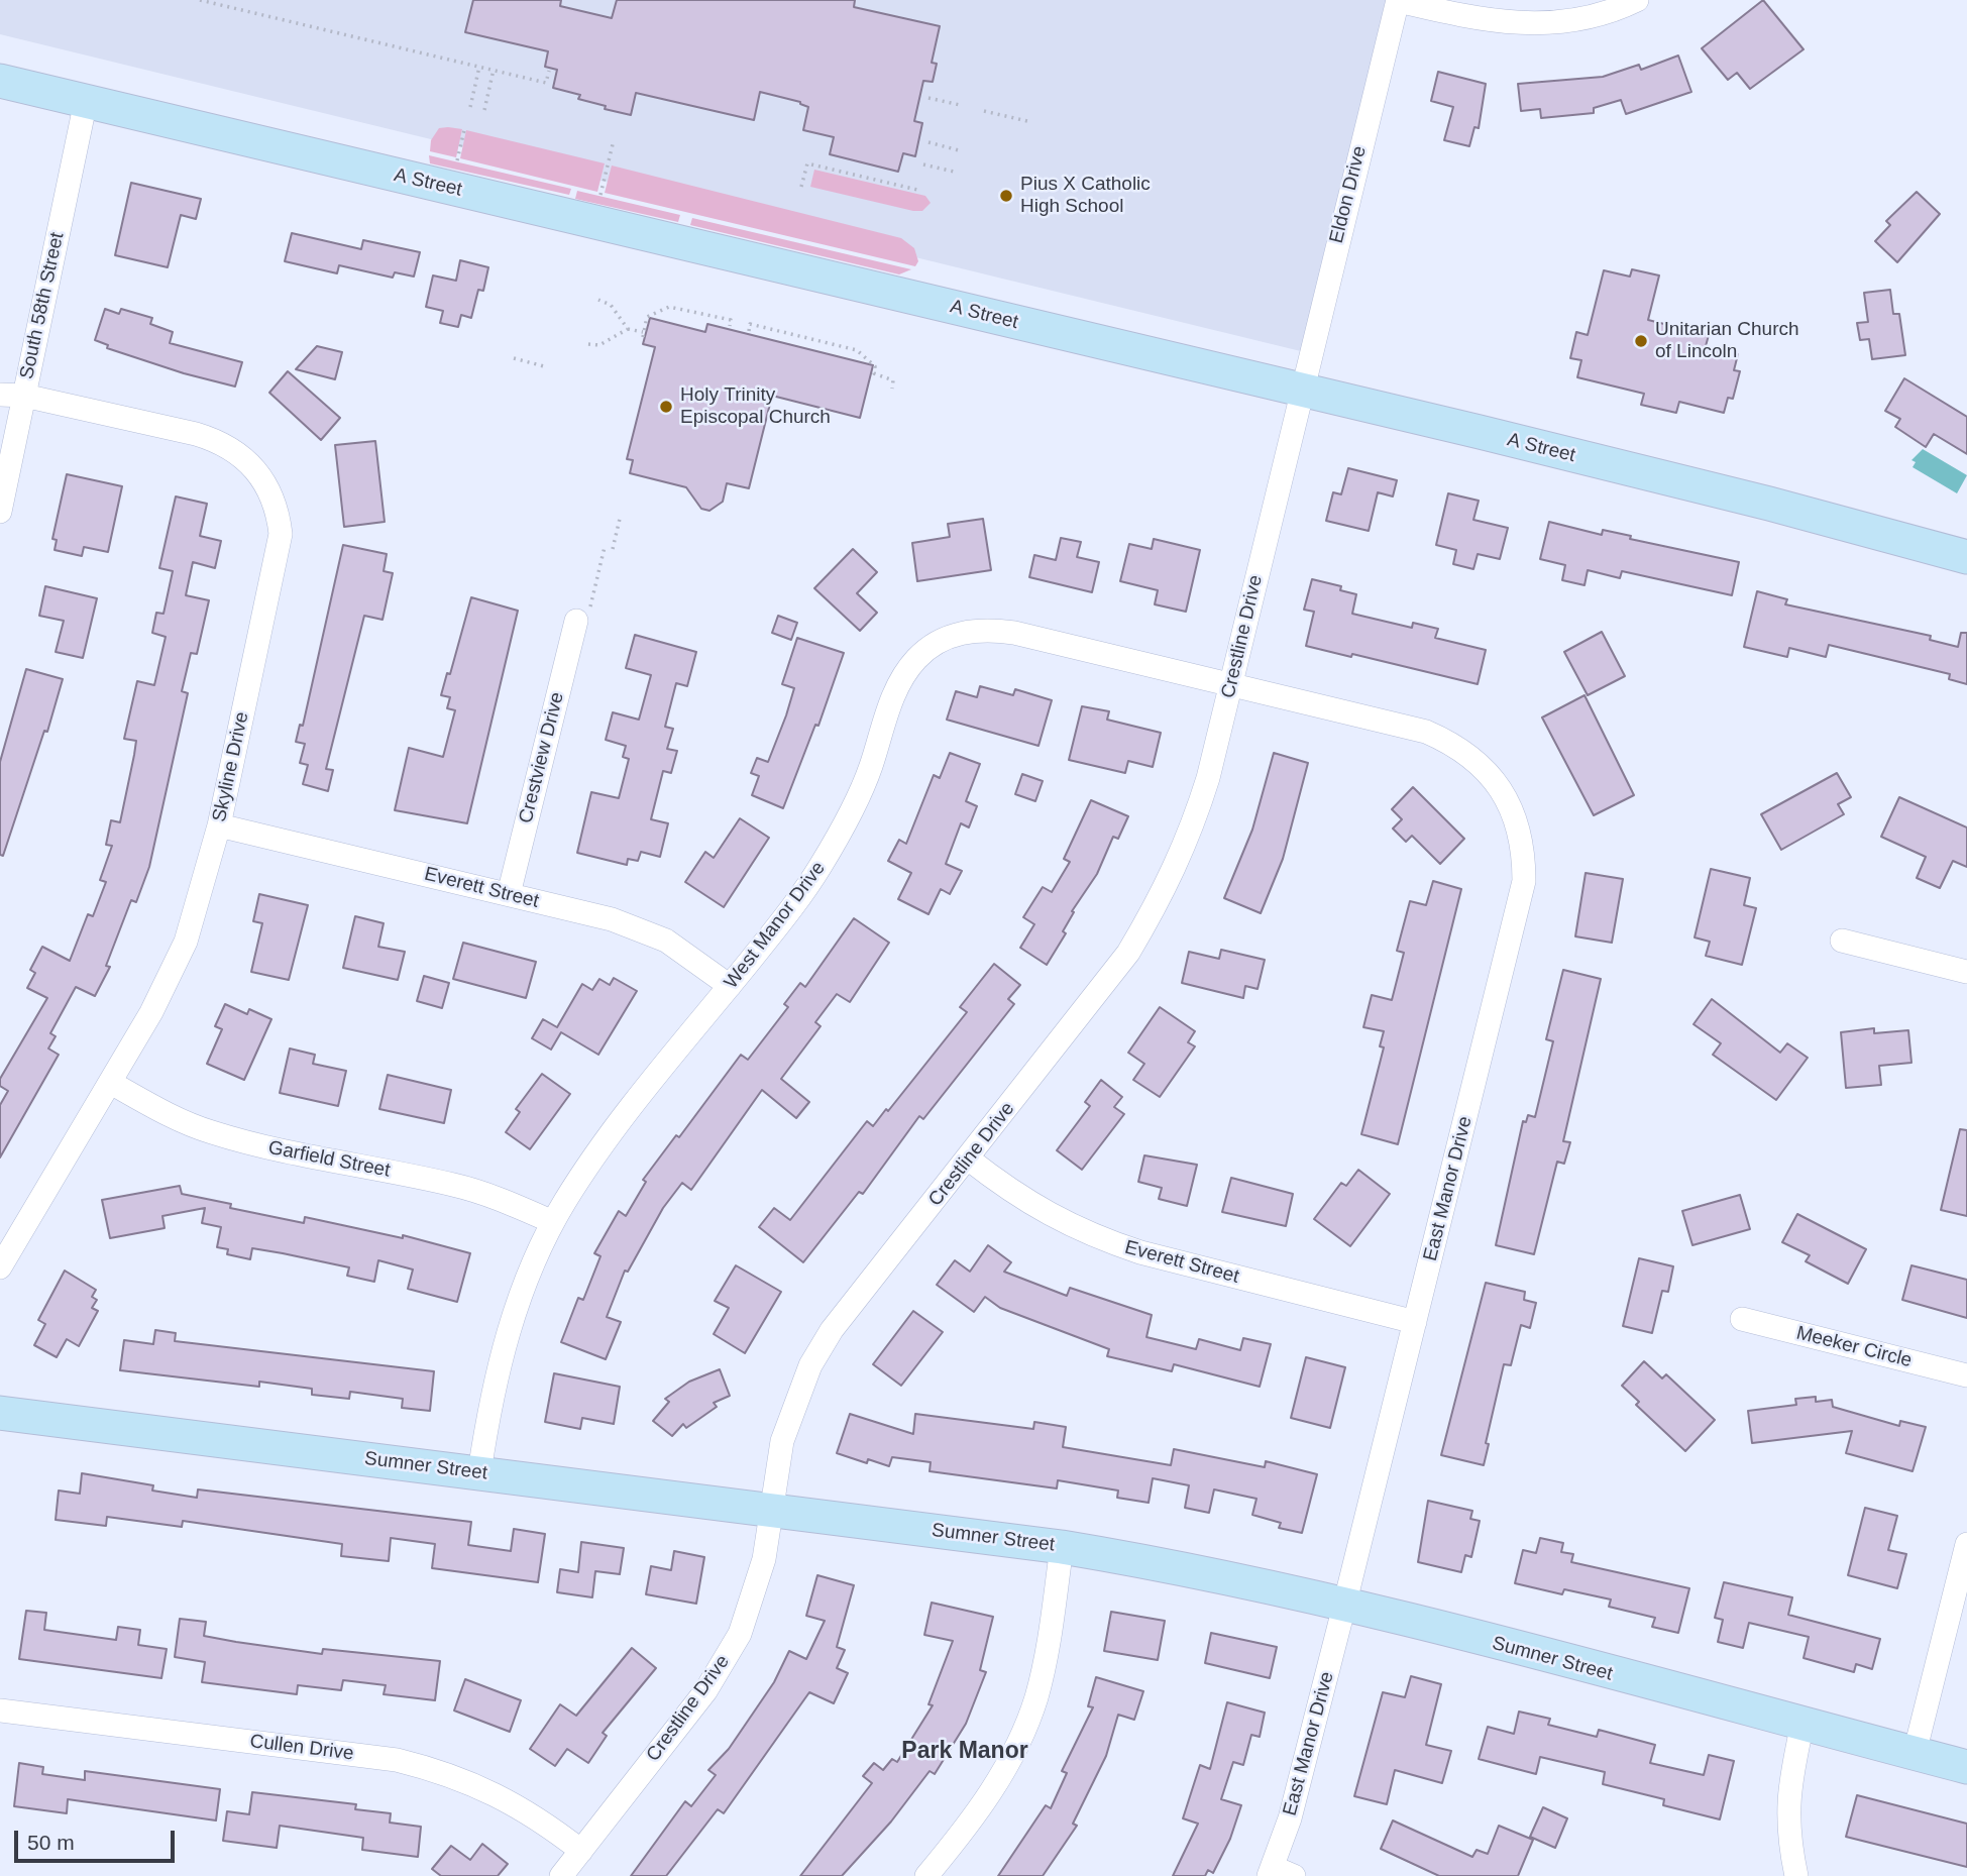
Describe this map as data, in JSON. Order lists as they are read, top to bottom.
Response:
{
  "streets": {
    "main road": ["A Street", "Sumner Street"],
    "street": [
      "Eldon Drive",
      "South 58th Street",
      "Crestline Drive",
      "Crestview Drive",
      "Skyline Drive",
      "Everett Street",
      "West Manor Drive",
      "Garfield Street",
      "East Manor Drive",
      "Meeker Circle",
      "Cullen Drive"
    ]
  },
  "crossings": [
    ["A Street", "Eldon Drive"],
    ["A Street", "South 58th Street"],
    ["A Street", "Crestline Drive"],
    ["Eldon Drive", "Crestline Drive"],
    ["South 58th Street", "Skyline Drive"],
    ["Crestline Drive", "Everett Street"],
    ["Crestline Drive", "West Manor Drive"],
    ["Crestline Drive", "East Manor Drive"],
    ["Crestline Drive", "Sumner Street"],
    ["Crestline Drive", "Cullen Drive"],
    ["Crestview Drive", "Everett Street"],
    ["Skyline Drive", "Everett Street"],
    ["Skyline Drive", "Garfield Street"],
    ["Everett Street", "West Manor Drive"],
    ["Everett Street", "East Manor Drive"],
    ["West Manor Drive", "Garfield Street"],
    ["West Manor Drive", "East Manor Drive"],
    ["West Manor Drive", "Sumner Street"],
    ["East Manor Drive", "Sumner Street"]
  ],
  "districts": ["Park Manor"],
  "places": ["Pius X Catholic High School", "Unitarian Church of Lincoln", "Holy Trinity Episcopal Church"],
  "scale_bar": "50 m"
}
